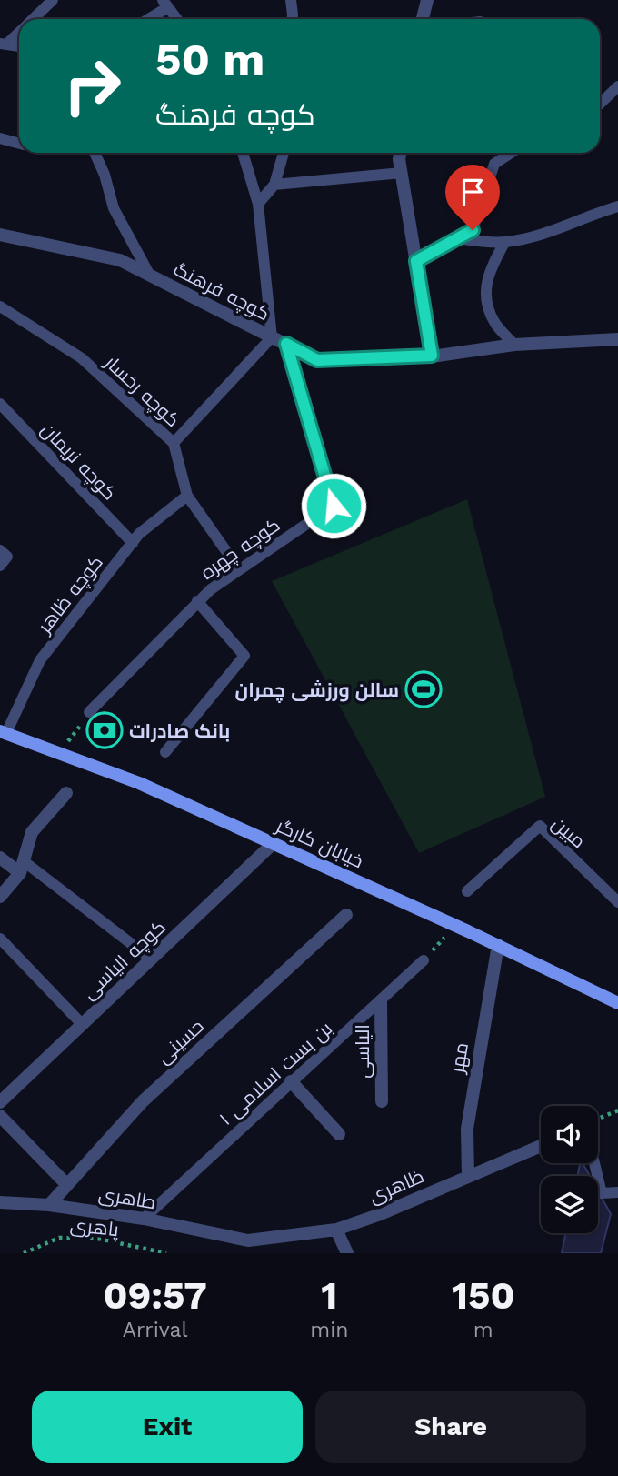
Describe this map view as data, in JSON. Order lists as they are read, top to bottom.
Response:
{
  "streets": {
    "main road": ["خیابان کارگر"],
    "street": [
      "کوچه فرهنگ",
      "کوچه الیاسی",
      "حسینی",
      "الیاسی",
      "مهر",
      "ظاهری",
      "طاهری"
    ],
    "lane": [
      "کوچه رخسار",
      "کوچه نریمان",
      "کوچه چهره",
      "کوچه ظاهر",
      "مبین",
      "بن بست اسلامی ۱"
    ],
    "path": ["پاهری"]
  },
  "crossings": [
    ["کوچه فرهنگ", "کوچه چهره"],
    ["کوچه رخسار", "کوچه چهره"],
    ["کوچه رخسار", "کوچه ظاهر"],
    ["کوچه نریمان", "کوچه ظاهر"],
    ["کوچه ظاهر", "خیابان کارگر"],
    ["خیابان کارگر", "کوچه الیاسی"],
    ["خیابان کارگر", "مهر"],
    ["حسینی", "طاهری"],
    ["الیاسی", "بن بست اسلامی ۱"],
    ["مهر", "ظاهری"],
    ["بن بست اسلامی ۱", "طاهری"],
    ["ظاهری", "طاهری"]
  ],
  "places": {
    "sports": ["سالن ورزشی چمران"],
    "bank": ["بانک صادرات"]
  },
  "page": {
    "turn": ["50 m", "کوچه فرهنگ"],
    "eta": [
      "09:57",
      "Arrival",
      "1",
      "min",
      "150",
      "m"
    ],
    "buttons": ["Exit", "Share"]
  }
}
